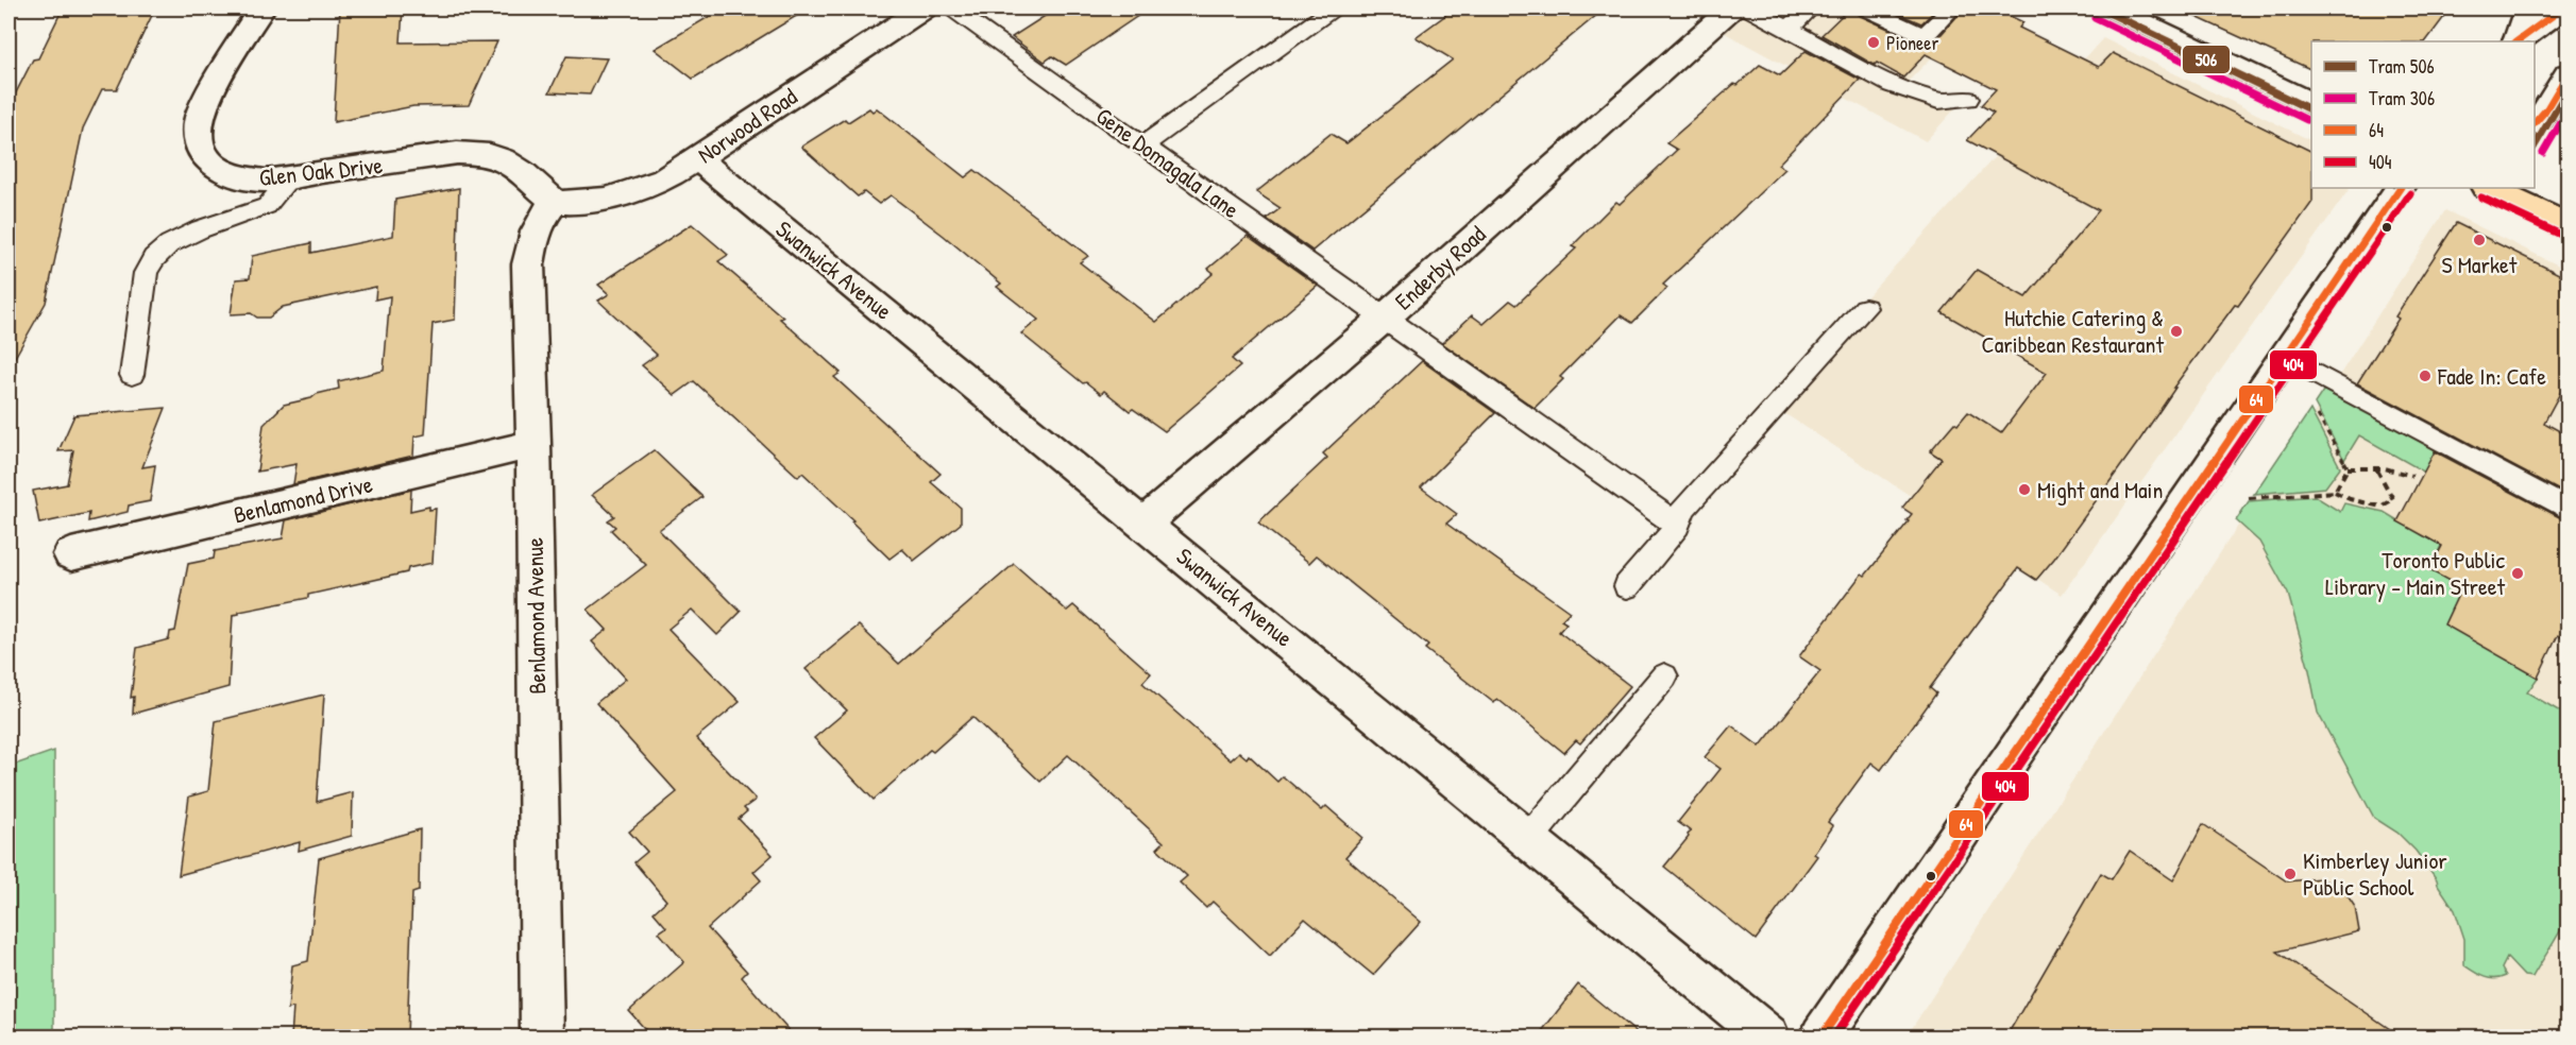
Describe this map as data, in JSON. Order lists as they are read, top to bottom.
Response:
{
  "streets": {
    "street": [
      "Norwood Road",
      "Glen Oak Drive",
      "Enderby Road",
      "Swanwick Avenue",
      "Benlamond Drive",
      "Benlamond Avenue"
    ],
    "lane": ["Gene Domagala Lane"]
  },
  "crossings": [
    ["Norwood Road", "Glen Oak Drive"],
    ["Norwood Road", "Swanwick Avenue"],
    ["Norwood Road", "Benlamond Avenue"],
    ["Gene Domagala Lane", "Enderby Road"],
    ["Glen Oak Drive", "Benlamond Avenue"],
    ["Enderby Road", "Swanwick Avenue"],
    ["Benlamond Drive", "Benlamond Avenue"]
  ],
  "places": [
    "Pioneer",
    "S Market",
    "Hutchie Catering & Caribbean Restaurant",
    "Fade In: Cafe",
    "Might and Main",
    "Toronto Public Library - Main Street",
    "Kimberley Junior Public School"
  ],
  "lines": [
    "tram line 506",
    "transit line 64",
    "tram line 306",
    "transit line 404"
  ],
  "legend": [
    "Tram 506",
    "Tram 306",
    "64",
    "404"
  ]
}
